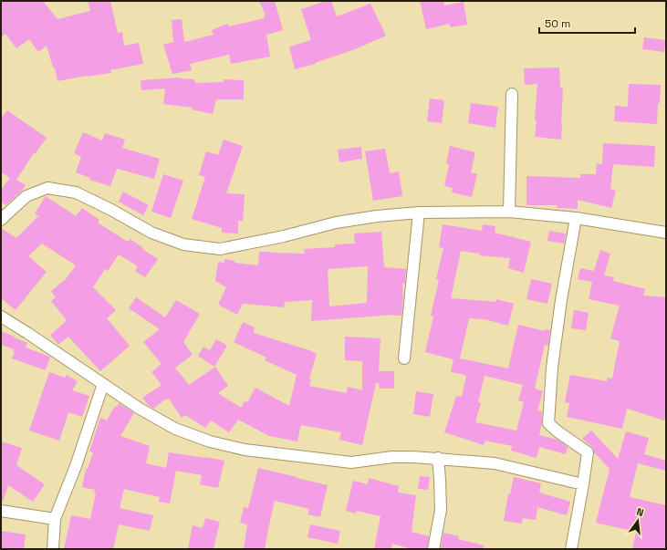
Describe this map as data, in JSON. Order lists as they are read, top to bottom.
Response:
{
  "scale_bar": "50 m",
  "north": "top"
}
